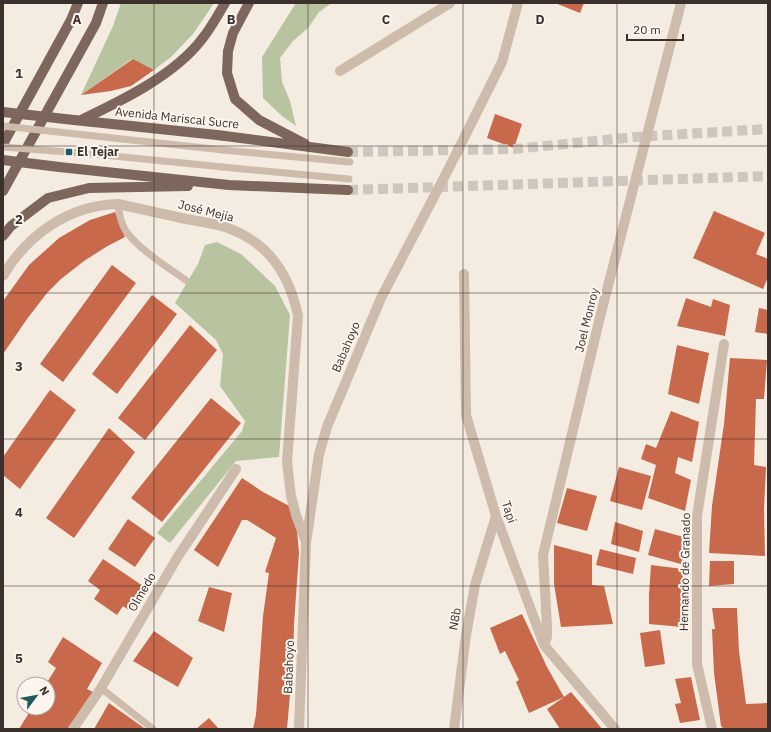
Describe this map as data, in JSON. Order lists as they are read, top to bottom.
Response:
{
  "streets": {
    "main road": ["Avenida Mariscal Sucre"],
    "street": [
      "José Mejía",
      "Joel Monroy",
      "Babahoyo",
      "Tapi",
      "Hernando de Granado",
      "Olmedo",
      "N8b"
    ]
  },
  "crossings": [
    ["José Mejía", "Babahoyo"],
    ["Joel Monroy", "Tapi"],
    ["Tapi", "N8b"]
  ],
  "places": {
    "transit": ["El Tejar"]
  },
  "scale_bar": "20 m",
  "north": "top right",
  "grid": {
    "columns": [
      "A",
      "B",
      "C",
      "D"
    ],
    "rows": [
      "1",
      "2",
      "3",
      "4",
      "5"
    ]
  }
}
